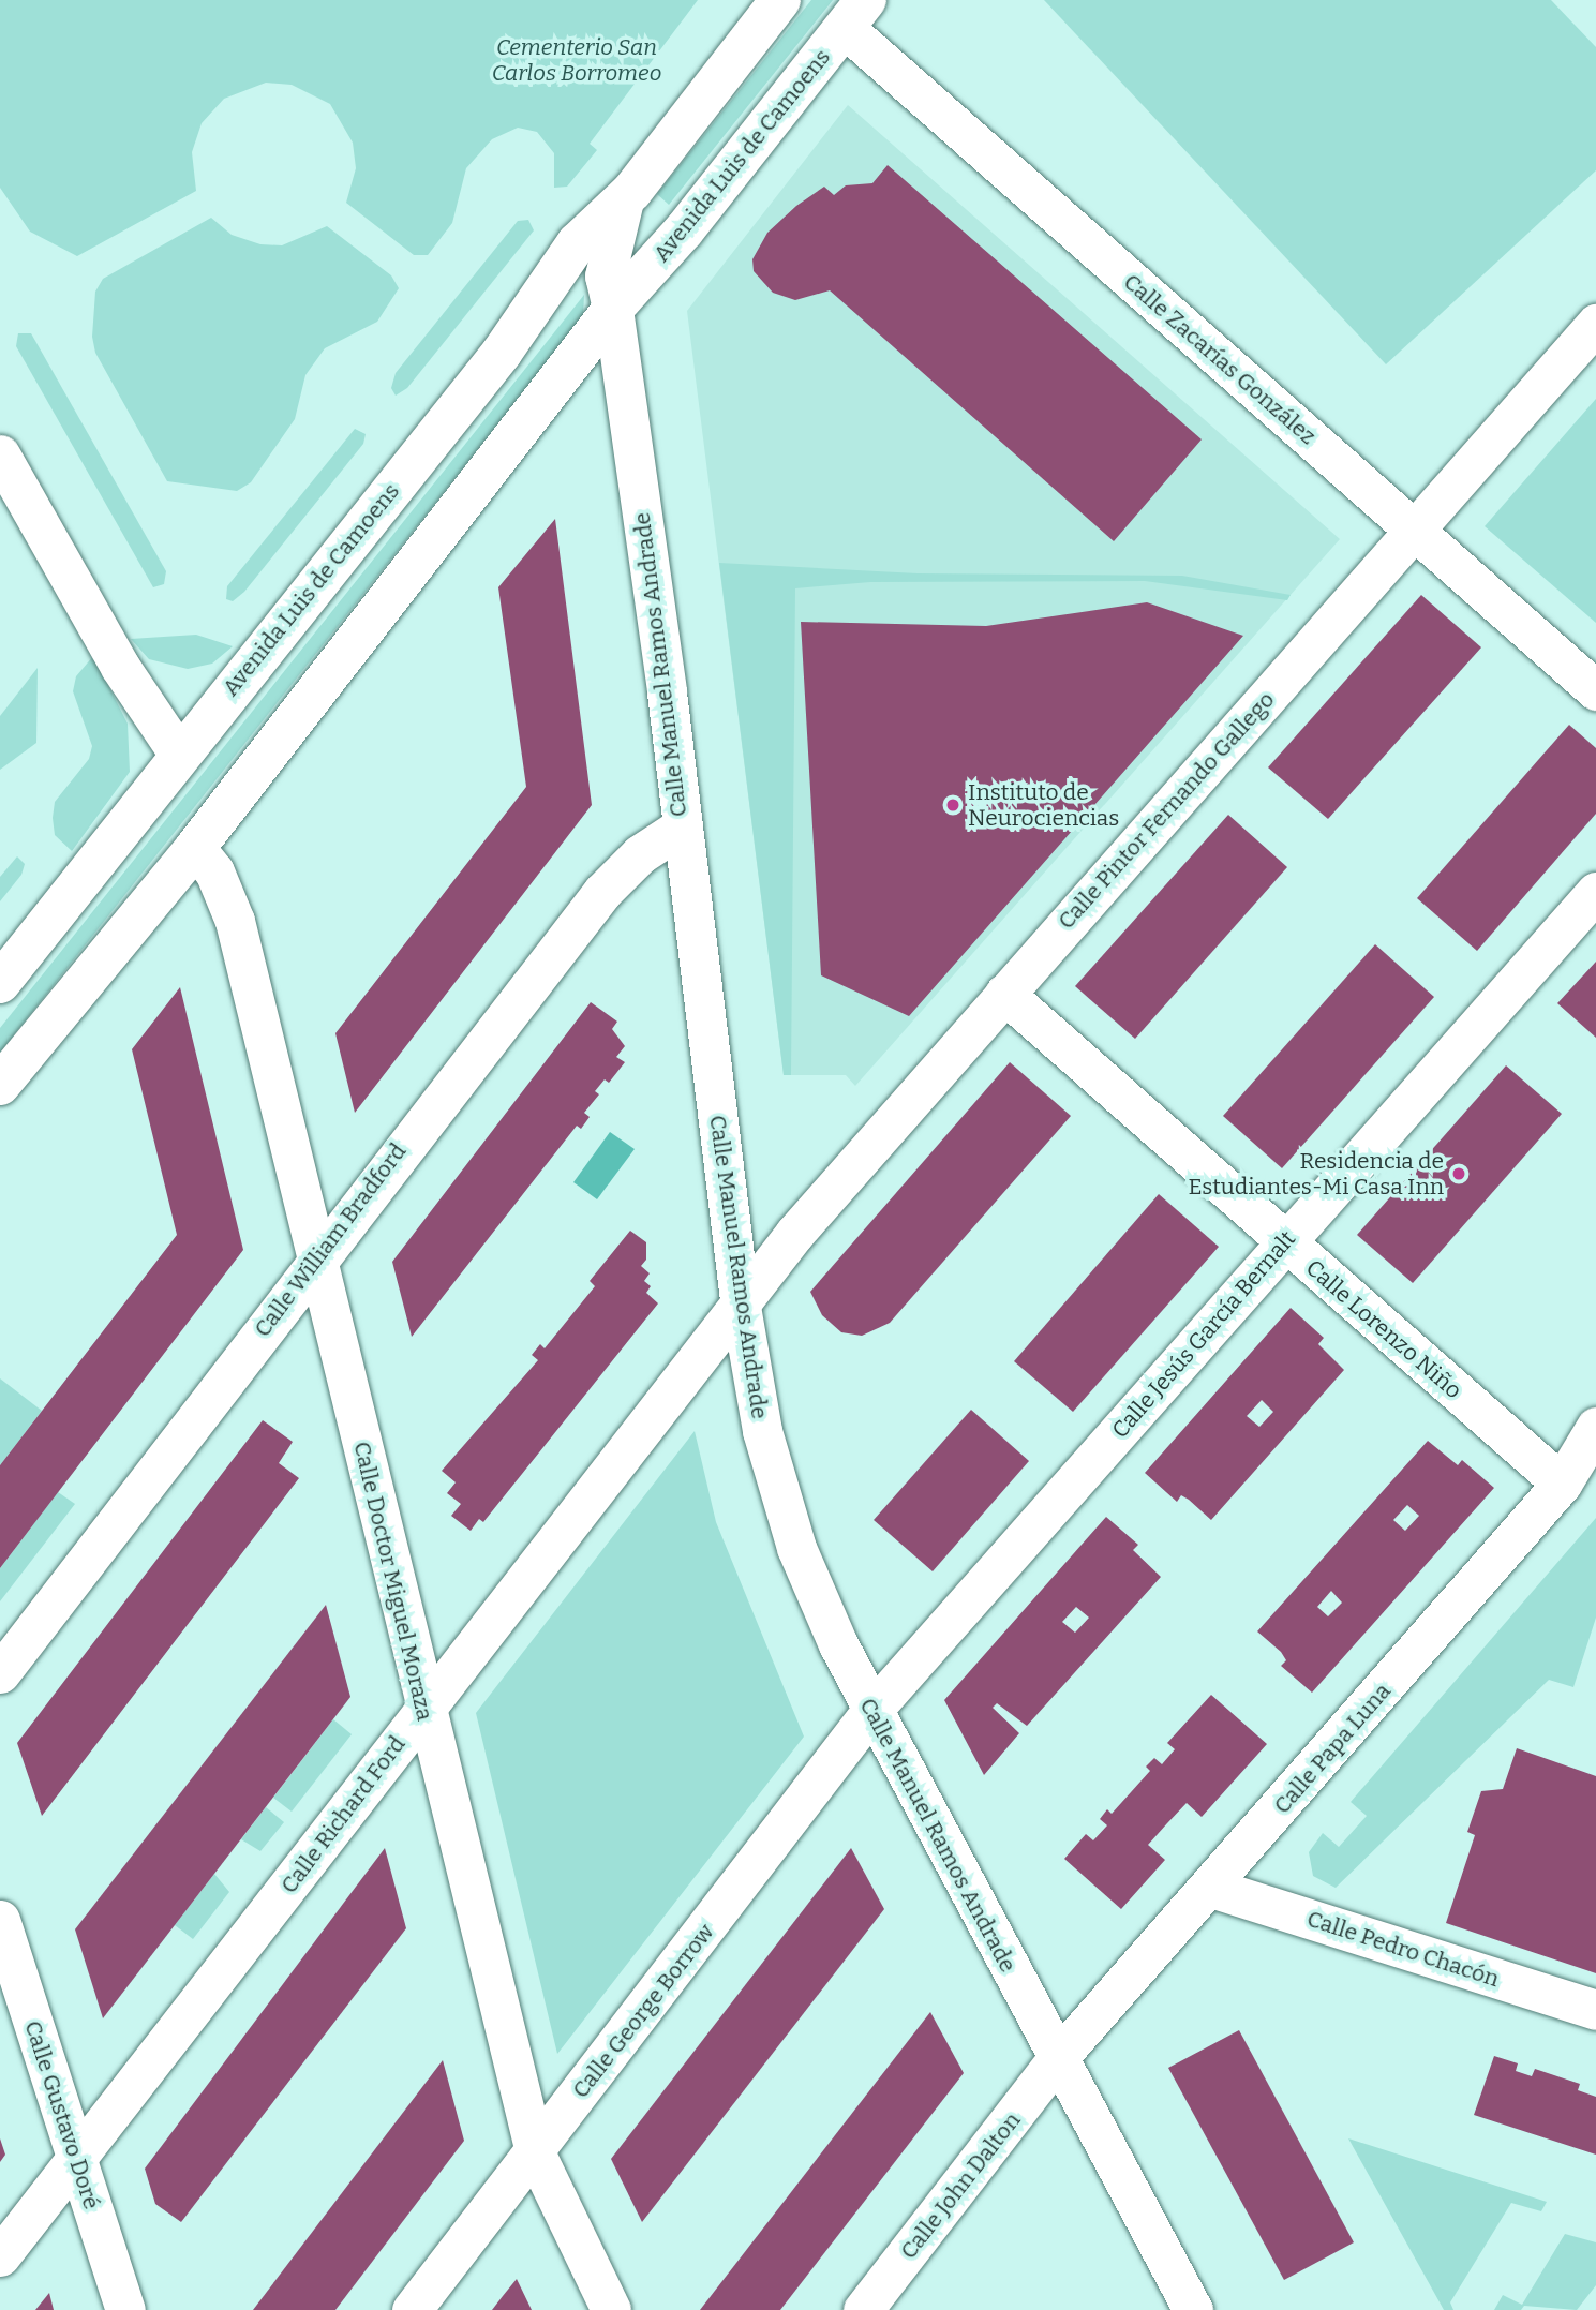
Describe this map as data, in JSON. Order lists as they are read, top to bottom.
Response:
{
  "streets": {
    "main road": ["Avenida Luis de Camoens"],
    "street": [
      "Calle Zacarías González",
      "Calle Manuel Ramos Andrade",
      "Calle Pintor Fernando Gallego",
      "Calle William Bradford",
      "Calle Lorenzo Niño",
      "Calle Jesús García Bernalt",
      "Calle Doctor Miguel Moraza",
      "Calle Papa Luna",
      "Calle Richard Ford",
      "Calle Pedro Chacón",
      "Calle George Borrow",
      "Calle Gustavo Doré",
      "Calle John Dalton"
    ]
  },
  "crossings": [
    ["Avenida Luis de Camoens", "Calle Zacarías González"],
    ["Avenida Luis de Camoens", "Calle Manuel Ramos Andrade"],
    ["Avenida Luis de Camoens", "Calle Doctor Miguel Moraza"],
    ["Calle Zacarías González", "Calle Pintor Fernando Gallego"],
    ["Calle Manuel Ramos Andrade", "Calle Pintor Fernando Gallego"],
    ["Calle Manuel Ramos Andrade", "Calle William Bradford"],
    ["Calle Manuel Ramos Andrade", "Calle Jesús García Bernalt"],
    ["Calle Manuel Ramos Andrade", "Calle Papa Luna"],
    ["Calle Manuel Ramos Andrade", "Calle Richard Ford"],
    ["Calle Manuel Ramos Andrade", "Calle George Borrow"],
    ["Calle Manuel Ramos Andrade", "Calle John Dalton"],
    ["Calle Pintor Fernando Gallego", "Calle Lorenzo Niño"],
    ["Calle Pintor Fernando Gallego", "Calle Richard Ford"],
    ["Calle William Bradford", "Calle Doctor Miguel Moraza"],
    ["Calle Lorenzo Niño", "Calle Jesús García Bernalt"],
    ["Calle Lorenzo Niño", "Calle Papa Luna"],
    ["Calle Jesús García Bernalt", "Calle George Borrow"],
    ["Calle Doctor Miguel Moraza", "Calle Richard Ford"],
    ["Calle Doctor Miguel Moraza", "Calle George Borrow"],
    ["Calle Papa Luna", "Calle Pedro Chacón"],
    ["Calle Papa Luna", "Calle John Dalton"],
    ["Calle Richard Ford", "Calle Gustavo Doré"]
  ],
  "parks": ["Cementerio San Carlos Borromeo"],
  "places": ["Instituto de Neurociencias", "Residencia de Estudiantes-Mi Casa Inn"]
}
